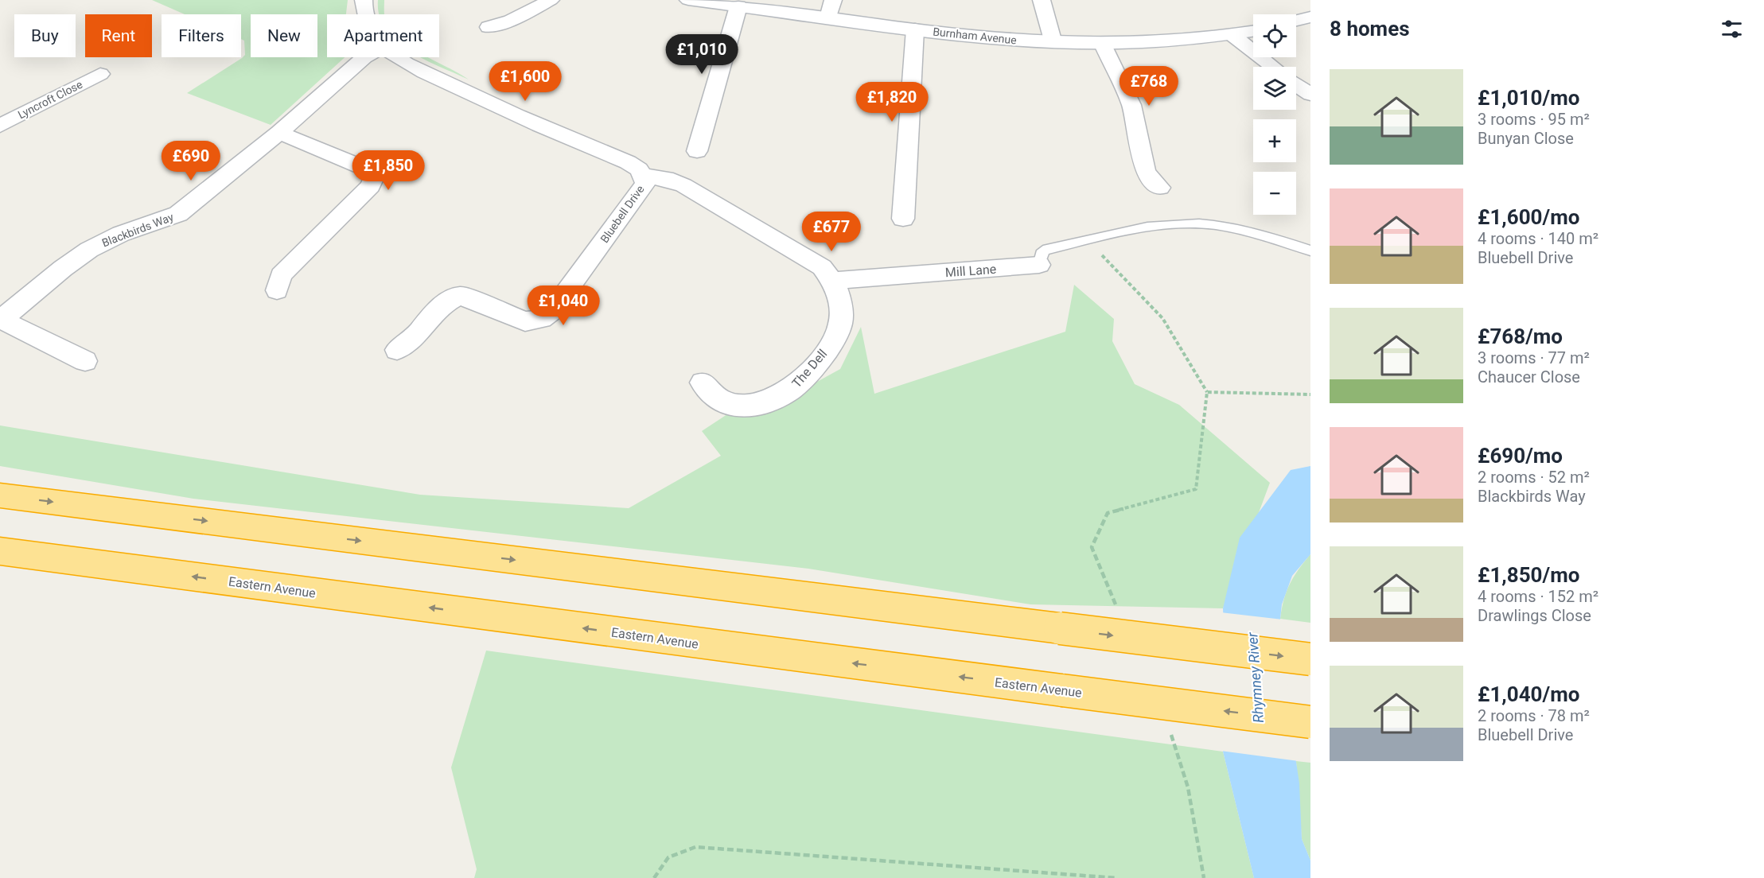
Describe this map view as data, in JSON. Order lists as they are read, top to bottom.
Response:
{
  "streets": {
    "highway": ["Eastern Avenue"],
    "street": [
      "Burnham Avenue",
      "Lyncroft Close",
      "Bluebell Drive",
      "Blackbirds Way",
      "Mill Lane",
      "The Dell"
    ]
  },
  "crossings": [
    ["Mill Lane", "The Dell"]
  ],
  "water": ["Rhymney River"],
  "page": {
    "heading": "8 homes",
    "map_buttons": ["+", "−"],
    "chip": [
      "Buy",
      "Rent",
      "Filters",
      "New",
      "Apartment"
    ],
    "price": [
      "£1,010",
      "£1,600",
      "£768",
      "£1,820",
      "£690",
      "£1,850",
      "£677",
      "£1,040"
    ],
    "list": [
      {
        "name": "£1,010/mo",
        "note": "3 rooms · 95 m² · Bunyan Close"
      },
      {
        "name": "£1,600/mo",
        "note": "4 rooms · 140 m² · Bluebell Drive"
      },
      {
        "name": "£768/mo",
        "note": "3 rooms · 77 m² · Chaucer Close"
      },
      {
        "name": "£690/mo",
        "note": "2 rooms · 52 m² · Blackbirds Way"
      },
      {
        "name": "£1,850/mo",
        "note": "4 rooms · 152 m² · Drawlings Close"
      },
      {
        "name": "£1,040/mo",
        "note": "2 rooms · 78 m² · Bluebell Drive"
      }
    ]
  }
}
